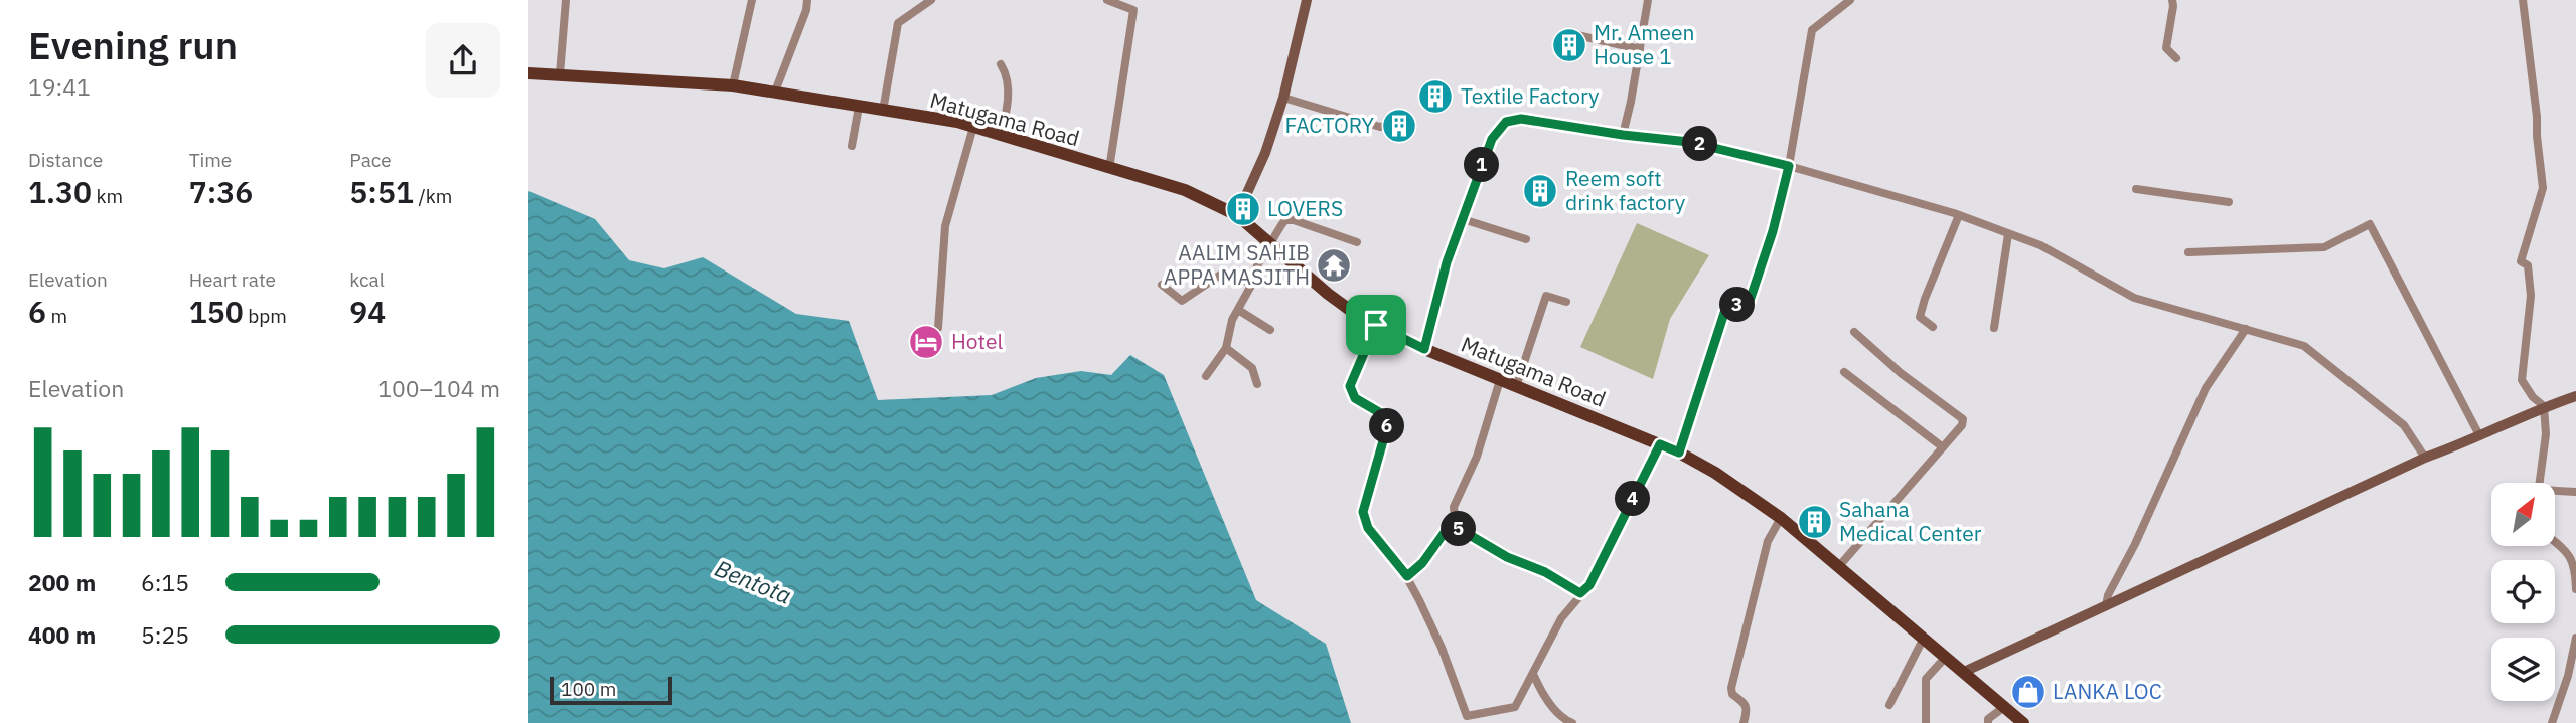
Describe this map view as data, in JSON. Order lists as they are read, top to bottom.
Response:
{
  "streets": {
    "main road": ["Matugama Road"]
  },
  "water": ["Bentota"],
  "places": {
    "building": [
      "Mr. Ameen House 1",
      "Textile Factory",
      "FACTORY",
      "Reem soft drink factory",
      "LOVERS",
      "Sahana Medical Center"
    ],
    "temple": ["AALIM SAHIB APPA MASJITH"],
    "hotel": ["Hotel"],
    "shop": ["LANKA LOC"]
  },
  "scale_bar": "100 m",
  "north": "top right",
  "page": {
    "heading": ["Evening run", "19:41"],
    "stats": [
      ["Distance", "1.30 km"],
      ["Time", "7:36"],
      ["Pace", "5:51 /km"],
      ["Elevation", "6 m"],
      ["Heart rate", "150 bpm"],
      ["kcal", "94"]
    ],
    "pins": [
      "2",
      "1",
      "3",
      "6",
      "4",
      "5"
    ],
    "chart": ["Elevation", "100–104 m"],
    "list": [
      {
        "name": "200 m",
        "note": "6:15"
      },
      {
        "name": "400 m",
        "note": "5:25"
      }
    ],
    "scale": "100 m"
  }
}
